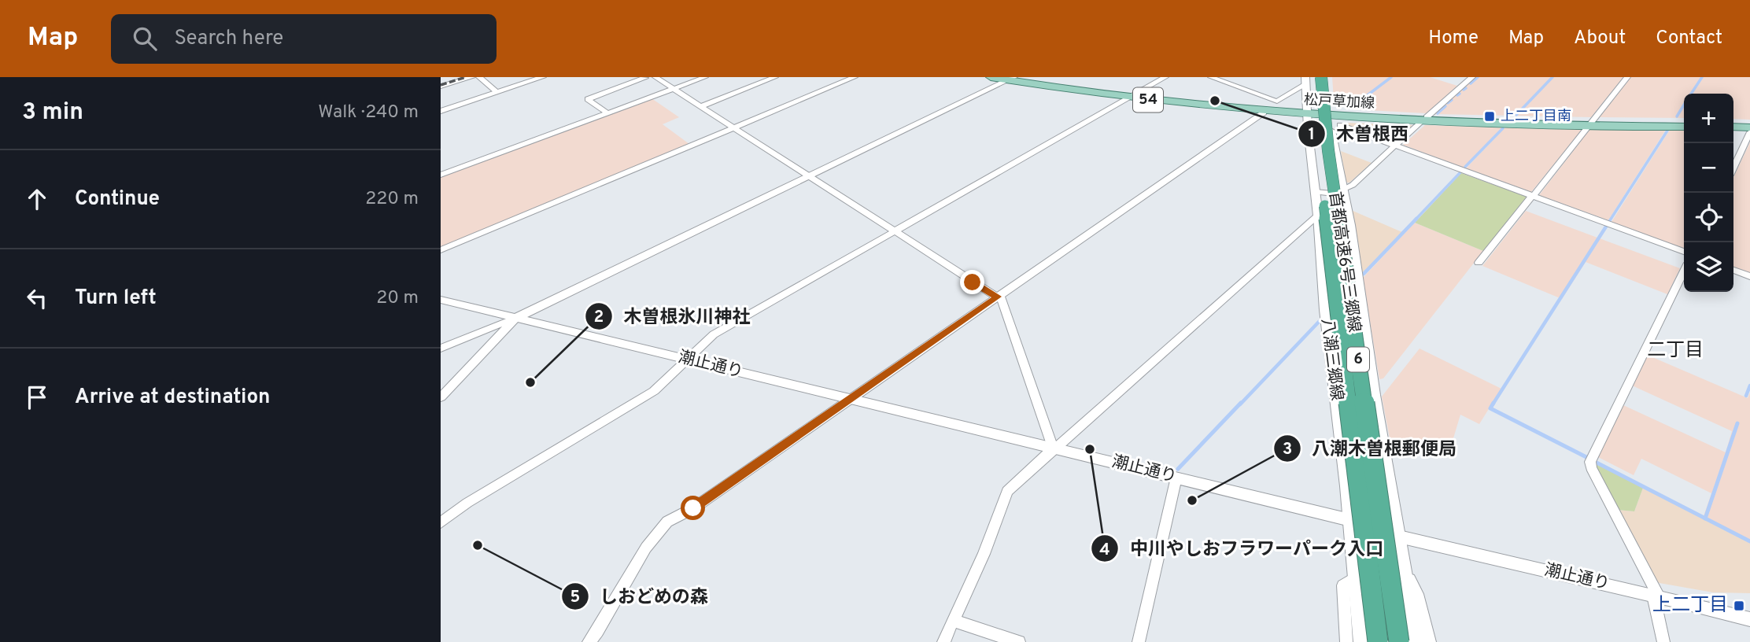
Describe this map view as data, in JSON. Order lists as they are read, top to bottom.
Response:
{
  "streets": {
    "highway": ["首都高速6号三郷線", "6"],
    "main road": ["54", "松戸草加線", "八潮三郷線"],
    "street": ["潮止通り"]
  },
  "crossings": [
    ["松戸草加線", "八潮三郷線"],
    ["首都高速6号三郷線", "八潮三郷線"],
    ["八潮三郷線", "潮止通り"]
  ],
  "districts": ["二丁目"],
  "places": {
    "other": [
      "木曽根西",
      "木曽根氷川神社",
      "中川やしおフラワーパーク入口",
      "八潮木曽根郵便局",
      "しおどめの森"
    ],
    "transit": ["上二丁目南", "上二丁目"]
  },
  "page": {
    "header": "Map",
    "search": "Search here",
    "nav": [
      "Home",
      "Map",
      "About",
      "Contact"
    ],
    "heading": ["3 min", "Walk · 240 m"],
    "map_buttons": ["+", "−"],
    "list": [
      ["Continue", "220 m"],
      ["Turn left", "20 m"],
      "Arrive at destination"
    ]
  }
}
